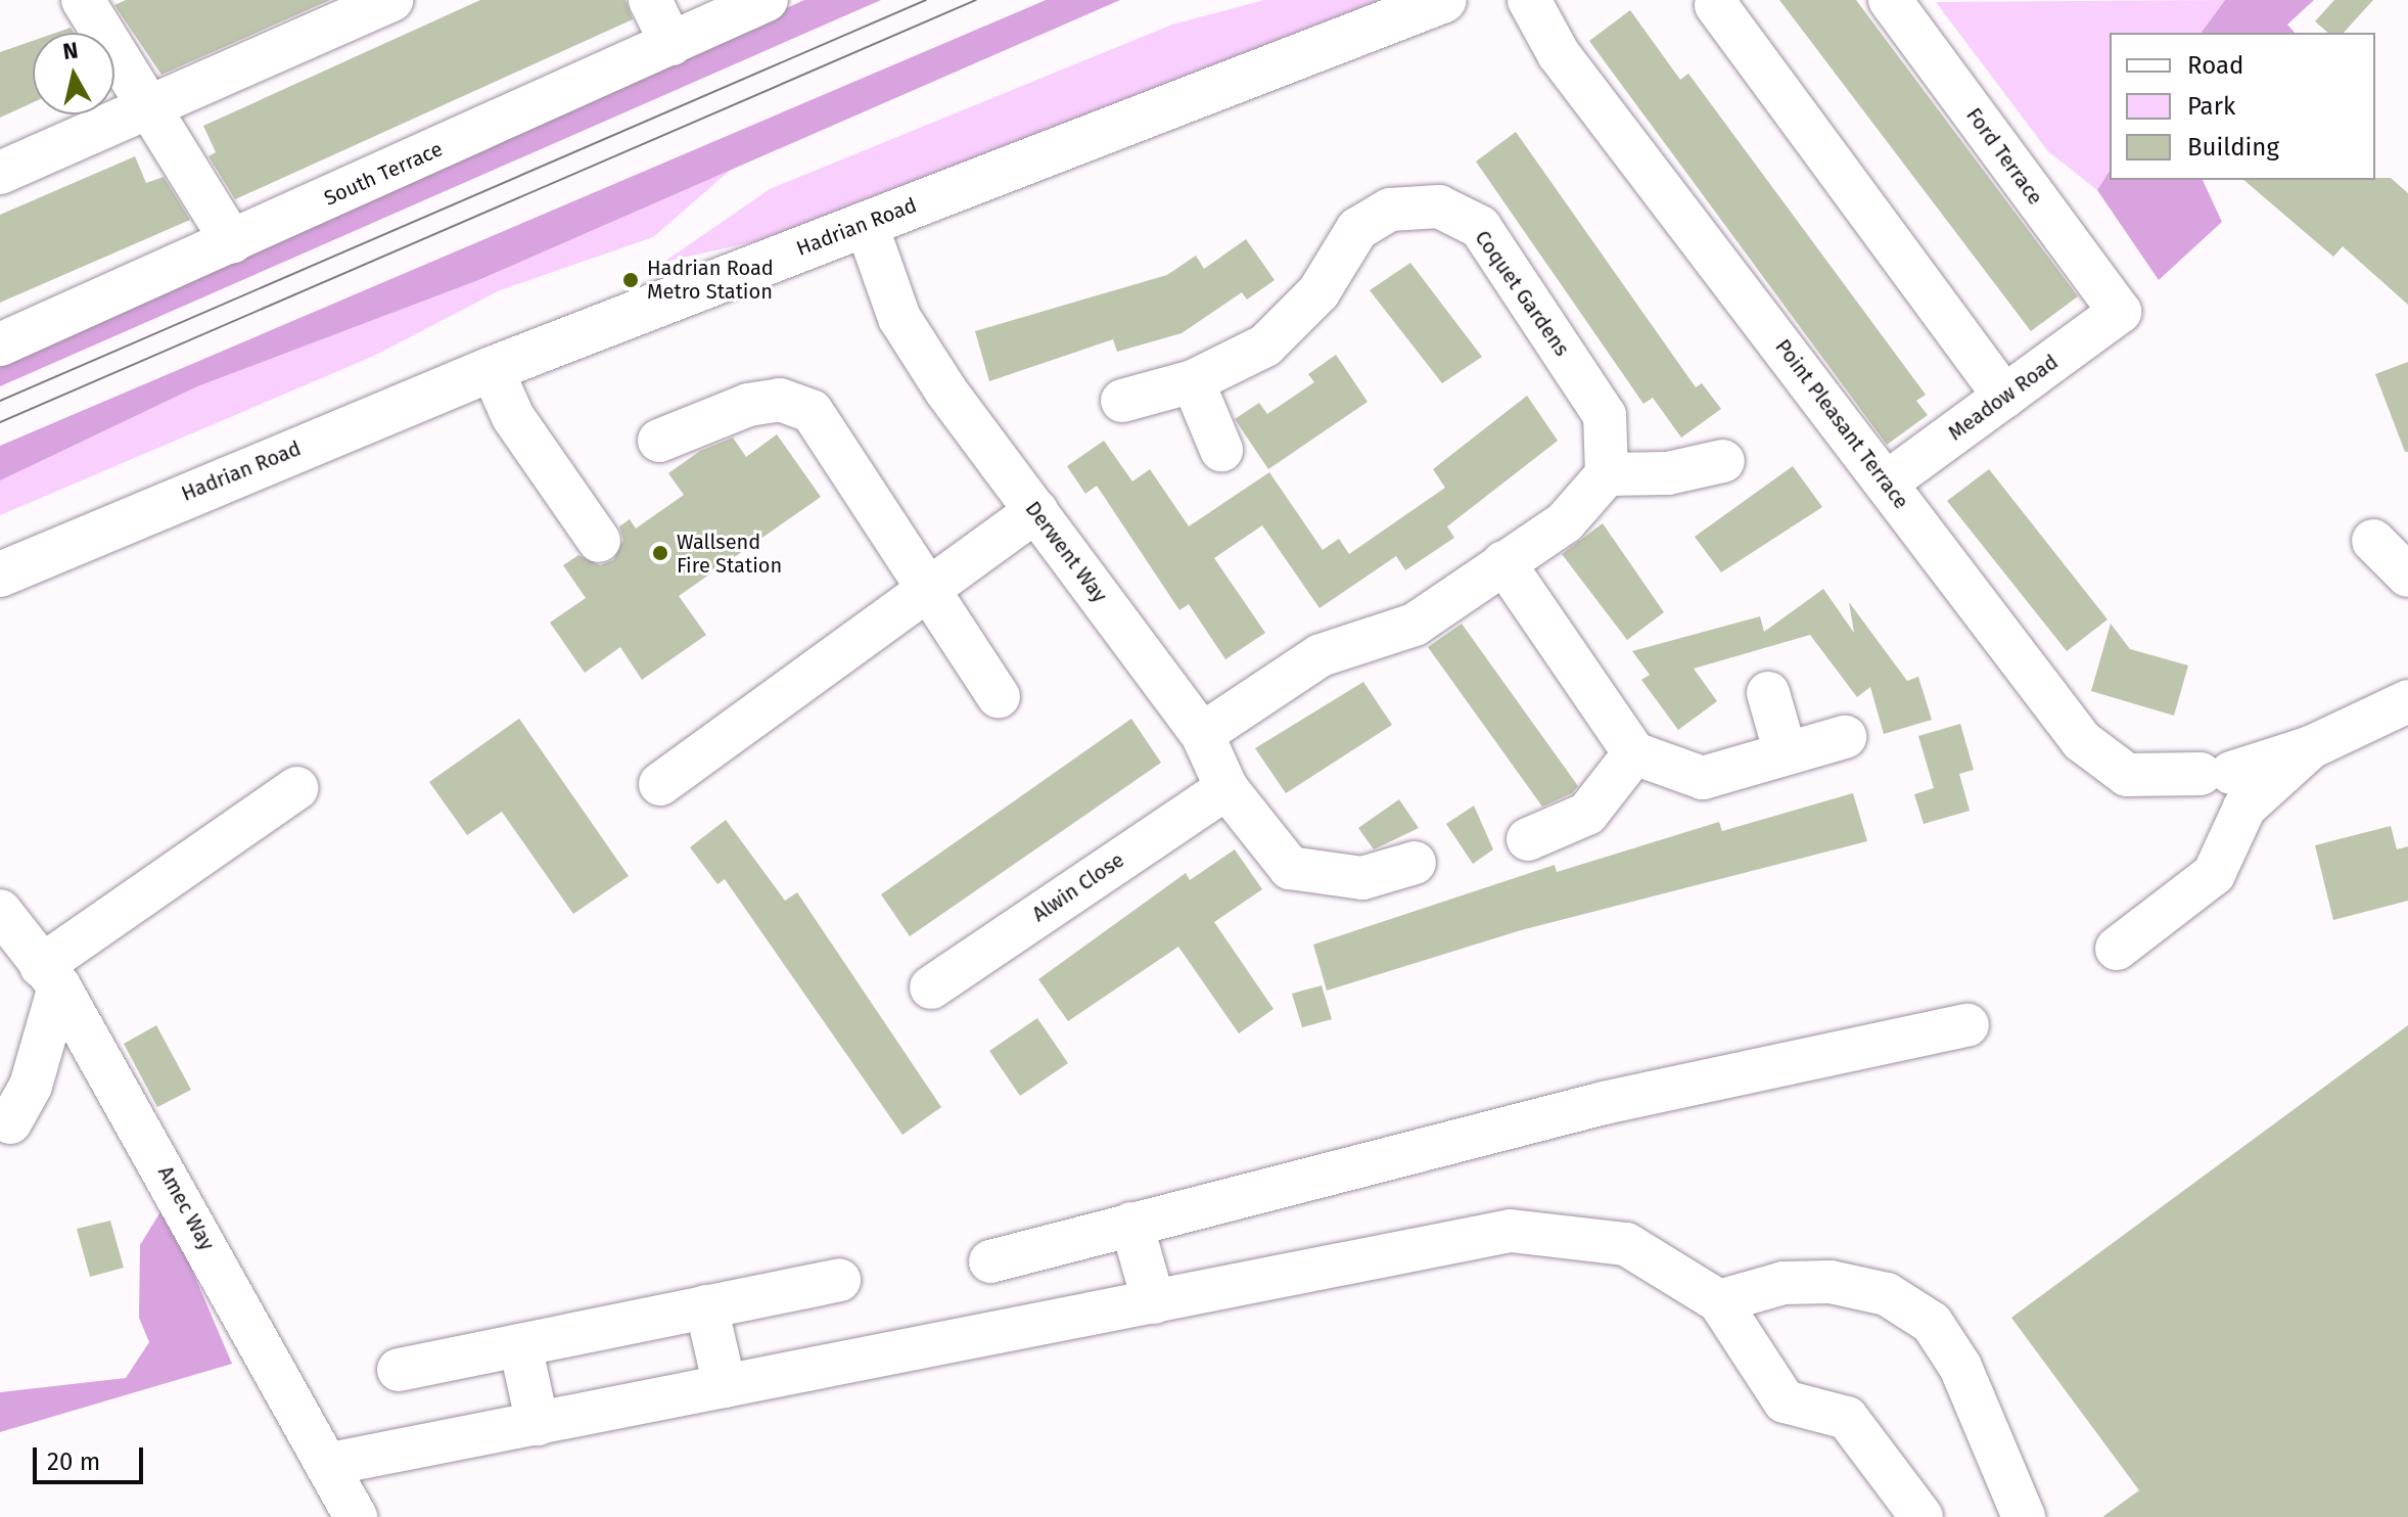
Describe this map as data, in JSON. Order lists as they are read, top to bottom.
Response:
{
  "streets": {
    "main road": ["Hadrian Road"],
    "street": [
      "Ford Terrace",
      "South Terrace",
      "Coquet Gardens",
      "Meadow Road",
      "Point Pleasant Terrace",
      "Derwent Way",
      "Alwin Close",
      "Amec Way"
    ]
  },
  "crossings": [
    ["Ford Terrace", "Meadow Road"],
    ["Hadrian Road", "Derwent Way"],
    ["Meadow Road", "Point Pleasant Terrace"],
    ["Derwent Way", "Alwin Close"]
  ],
  "places": ["Hadrian Road Metro Station", "Wallsend Fire Station"],
  "legend": ["Road", "Park", "Building"],
  "scale_bar": "20 m",
  "north": "top"
}
